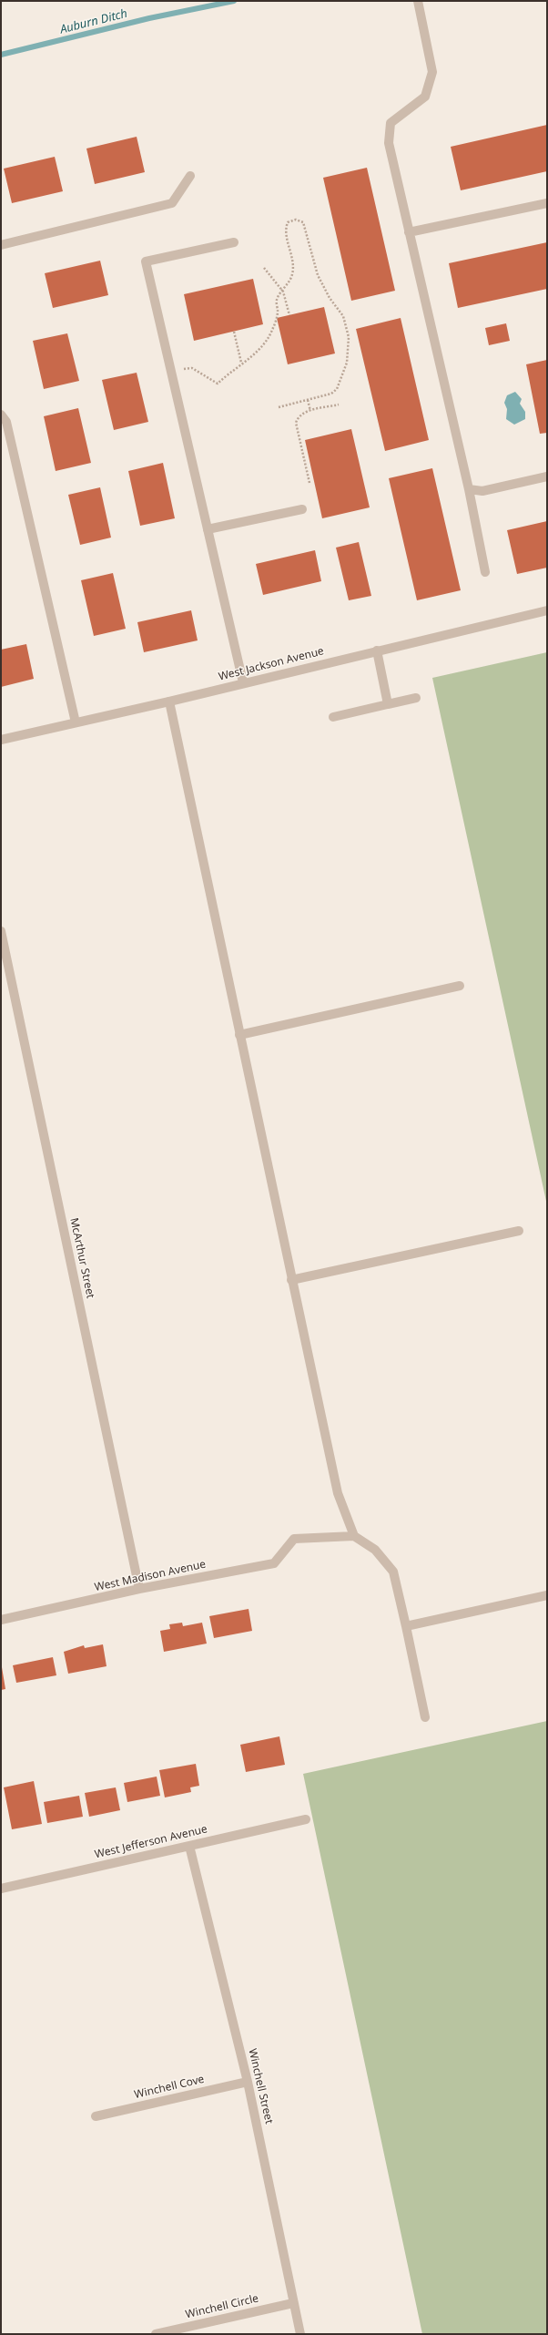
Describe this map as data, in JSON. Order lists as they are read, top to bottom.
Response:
{
  "streets": {
    "street": [
      "West Jackson Avenue",
      "McArthur Street",
      "West Madison Avenue",
      "West Jefferson Avenue",
      "Winchell Street",
      "Winchell Cove",
      "Winchell Circle"
    ]
  },
  "crossings": [
    ["McArthur Street", "West Madison Avenue"],
    ["West Jefferson Avenue", "Winchell Street"],
    ["Winchell Street", "Winchell Cove"],
    ["Winchell Street", "Winchell Circle"]
  ],
  "water": ["Auburn Ditch"]
}
